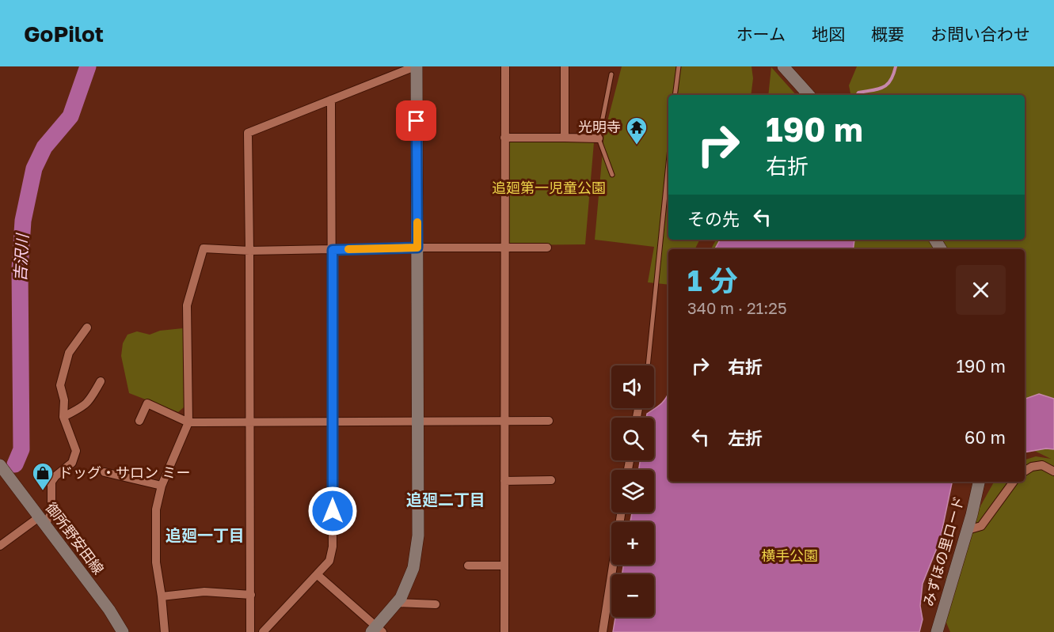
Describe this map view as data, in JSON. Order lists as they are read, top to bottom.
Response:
{
  "streets": {
    "street": ["御所野安田線", "みずほの里ロード"]
  },
  "districts": ["追廻二丁目", "追廻一丁目"],
  "water": ["吉沢川"],
  "parks": ["追廻第一児童公園", "横手公園"],
  "places": {
    "temple": ["光明寺"],
    "shop": ["ドッグ・サロン ミー"]
  },
  "page": {
    "header": "GoPilot",
    "nav": [
      "ホーム",
      "地図",
      "概要",
      "お問い合わせ"
    ],
    "turn": ["190 m", "右折"],
    "then": "その先",
    "heading": ["1 分", "340 m · 21:25"],
    "list": [
      {
        "name": "右折",
        "value": "190 m"
      },
      {
        "name": "左折",
        "value": "60 m"
      }
    ],
    "map_buttons": ["+", "−"]
  }
}
